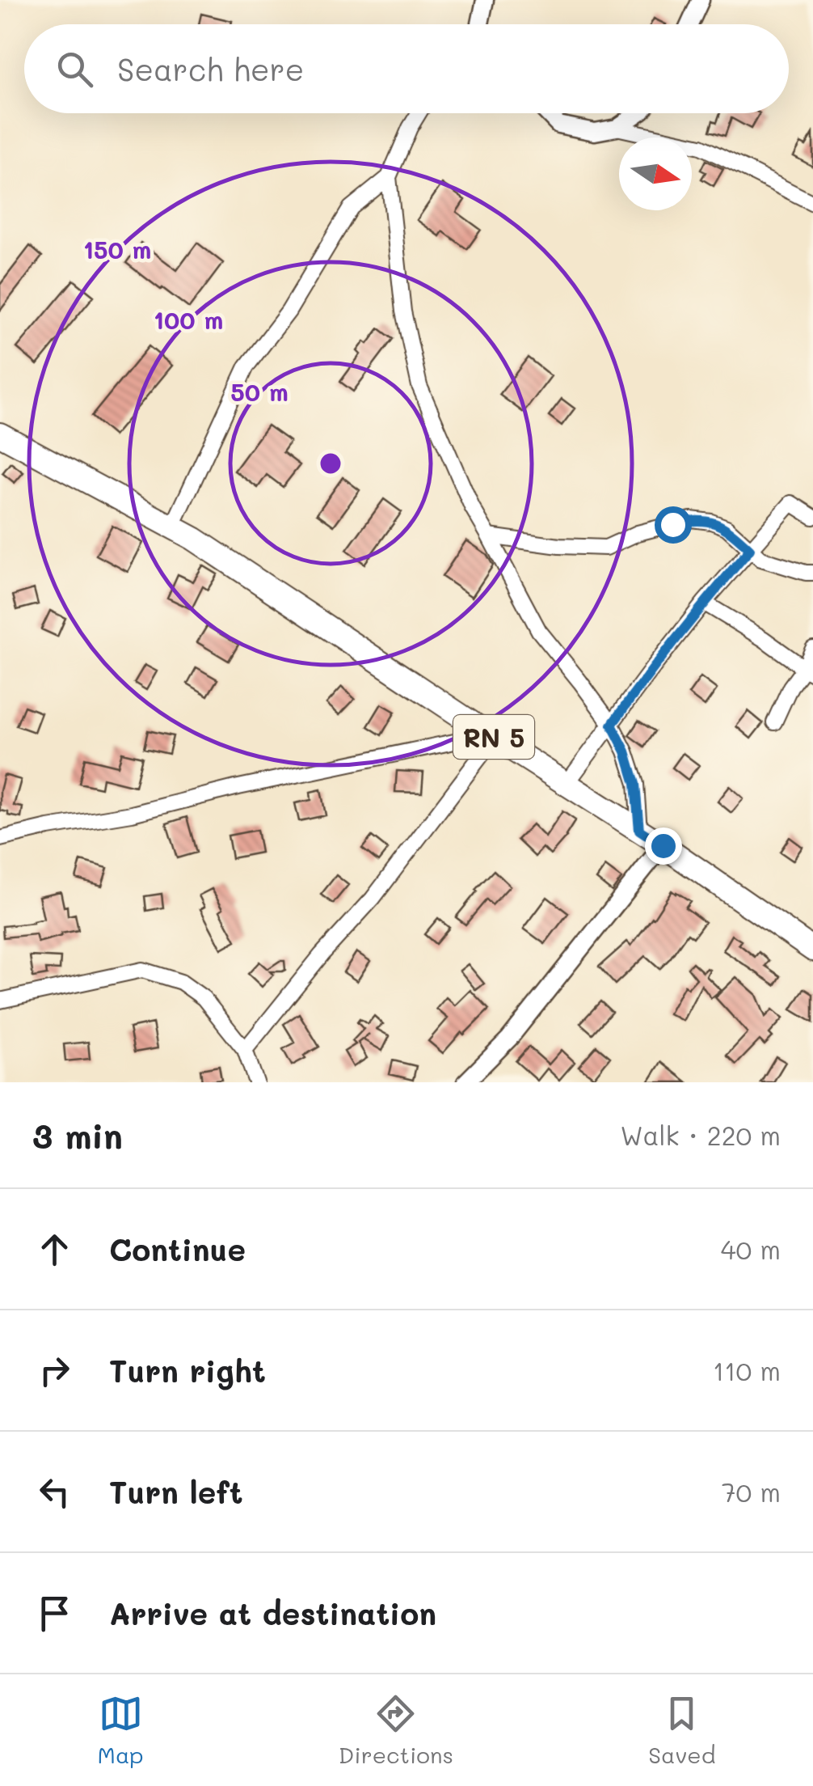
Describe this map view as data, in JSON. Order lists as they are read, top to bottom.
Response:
{
  "streets": {
    "main road": ["RN 5"]
  },
  "north": "right",
  "page": {
    "search": "Search here",
    "heading": ["3 min", "Walk · 220 m"],
    "list": [
      ["Continue", "40 m"],
      ["Turn right", "110 m"],
      ["Turn left", "70 m"],
      "Arrive at destination"
    ],
    "nav": ["Map", "Directions", "Saved"]
  },
  "rings": ["150 m", "100 m", "50 m"]
}
